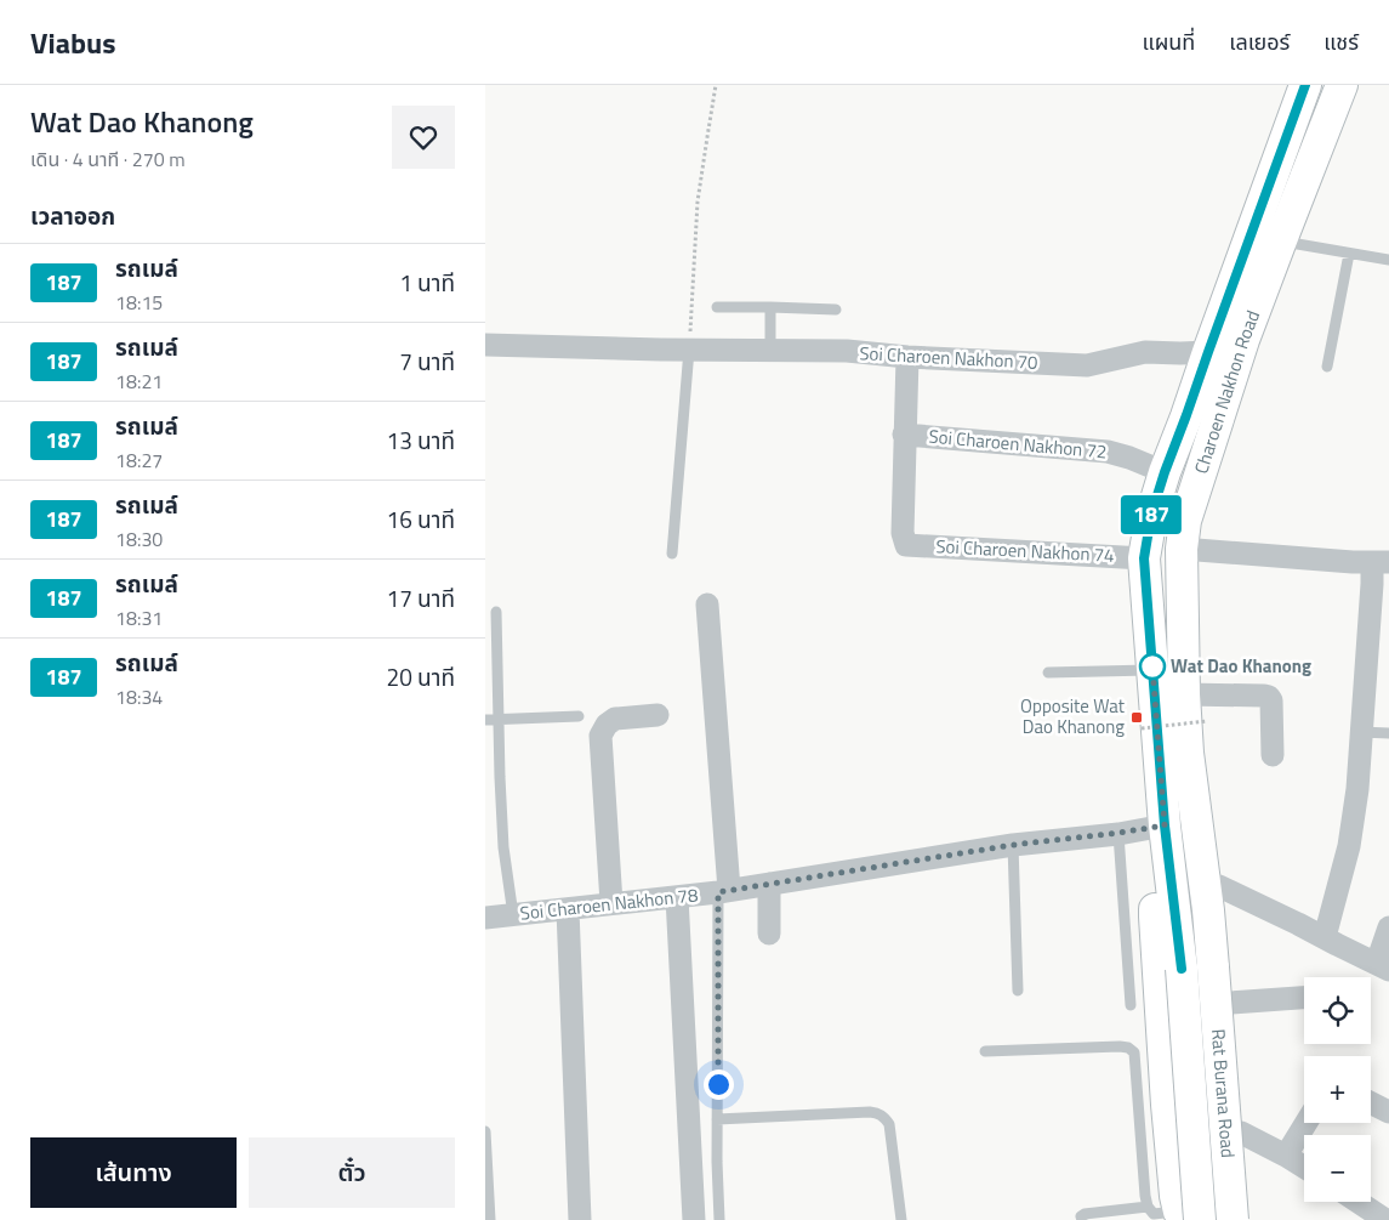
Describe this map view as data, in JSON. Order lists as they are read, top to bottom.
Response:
{
  "streets": {
    "main road": ["Charoen Nakhon Road", "Rat Burana Road"],
    "street": [
      "Soi Charoen Nakhon 70",
      "Soi Charoen Nakhon 72",
      "Soi Charoen Nakhon 74",
      "Soi Charoen Nakhon 78"
    ]
  },
  "crossings": [
    ["Soi Charoen Nakhon 70", "Charoen Nakhon Road"],
    ["Charoen Nakhon Road", "Soi Charoen Nakhon 72"],
    ["Charoen Nakhon Road", "Soi Charoen Nakhon 74"],
    ["Charoen Nakhon Road", "Soi Charoen Nakhon 78"],
    ["Charoen Nakhon Road", "Rat Burana Road"],
    ["Soi Charoen Nakhon 72", "Soi Charoen Nakhon 74"]
  ],
  "places": {
    "other": ["Wat Dao Khanong"],
    "transit": ["Opposite Wat Dao Khanong"]
  },
  "lines": ["bus line 187"],
  "page": {
    "header": "Viabus",
    "nav": ["แผนที่", "เลเยอร์", "แชร์"],
    "heading": [
      ["Wat Dao Khanong", "เดิน · 4 นาที · 270 m"],
      "เวลาออก"
    ],
    "on_map": "187",
    "list": [
      {
        "mark": "187",
        "name": "รถเมล์",
        "note": "18:15",
        "value": "1 นาที"
      },
      {
        "mark": "187",
        "name": "รถเมล์",
        "note": "18:21",
        "value": "7 นาที"
      },
      {
        "mark": "187",
        "name": "รถเมล์",
        "note": "18:27",
        "value": "13 นาที"
      },
      {
        "mark": "187",
        "name": "รถเมล์",
        "note": "18:30",
        "value": "16 นาที"
      },
      {
        "mark": "187",
        "name": "รถเมล์",
        "note": "18:31",
        "value": "17 นาที"
      },
      {
        "mark": "187",
        "name": "รถเมล์",
        "note": "18:34",
        "value": "20 นาที"
      }
    ],
    "map_buttons": ["+", "−"],
    "buttons": ["เส้นทาง", "ตั๋ว"]
  }
}
